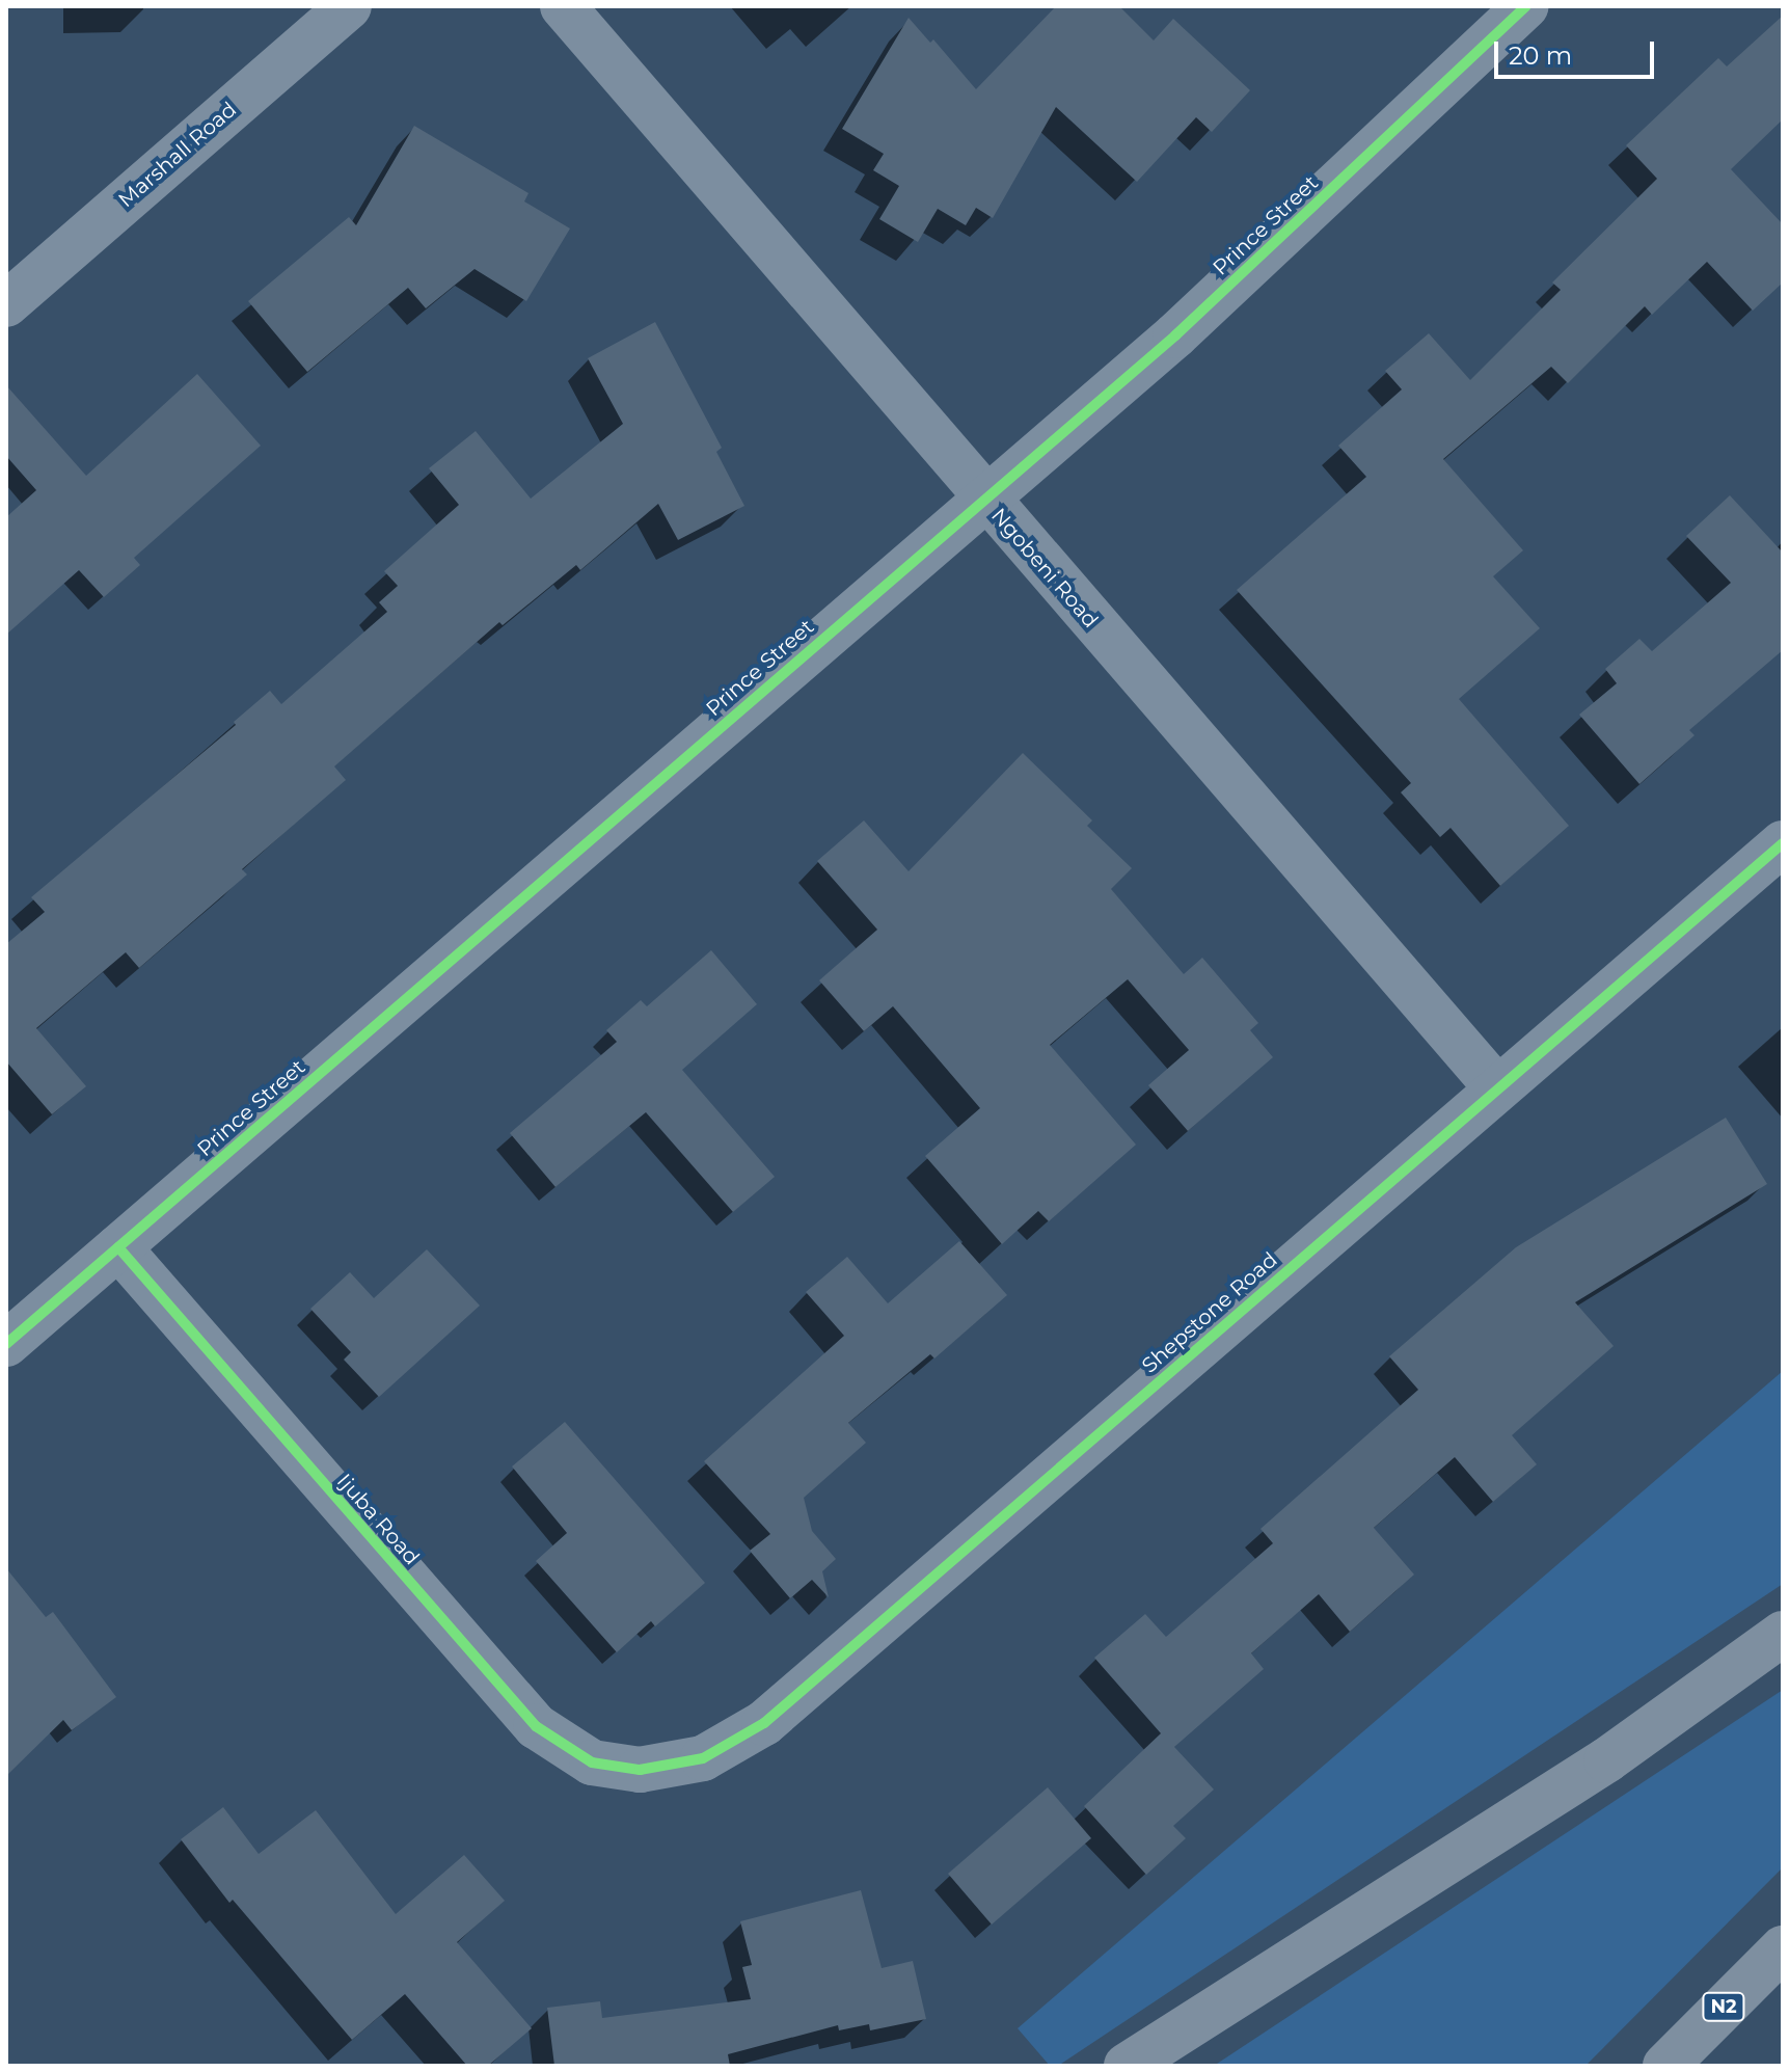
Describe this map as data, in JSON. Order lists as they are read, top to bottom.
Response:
{
  "streets": {
    "highway": ["N2"],
    "street": [
      "Marshall Road",
      "Prince Street",
      "Ngobeni Road",
      "Shepstone Road",
      "Ijuba Road"
    ]
  },
  "crossings": [
    ["Prince Street", "Ngobeni Road"],
    ["Prince Street", "Ijuba Road"],
    ["Ngobeni Road", "Shepstone Road"],
    ["Shepstone Road", "Ijuba Road"]
  ],
  "scale_bar": "20 m"
}
